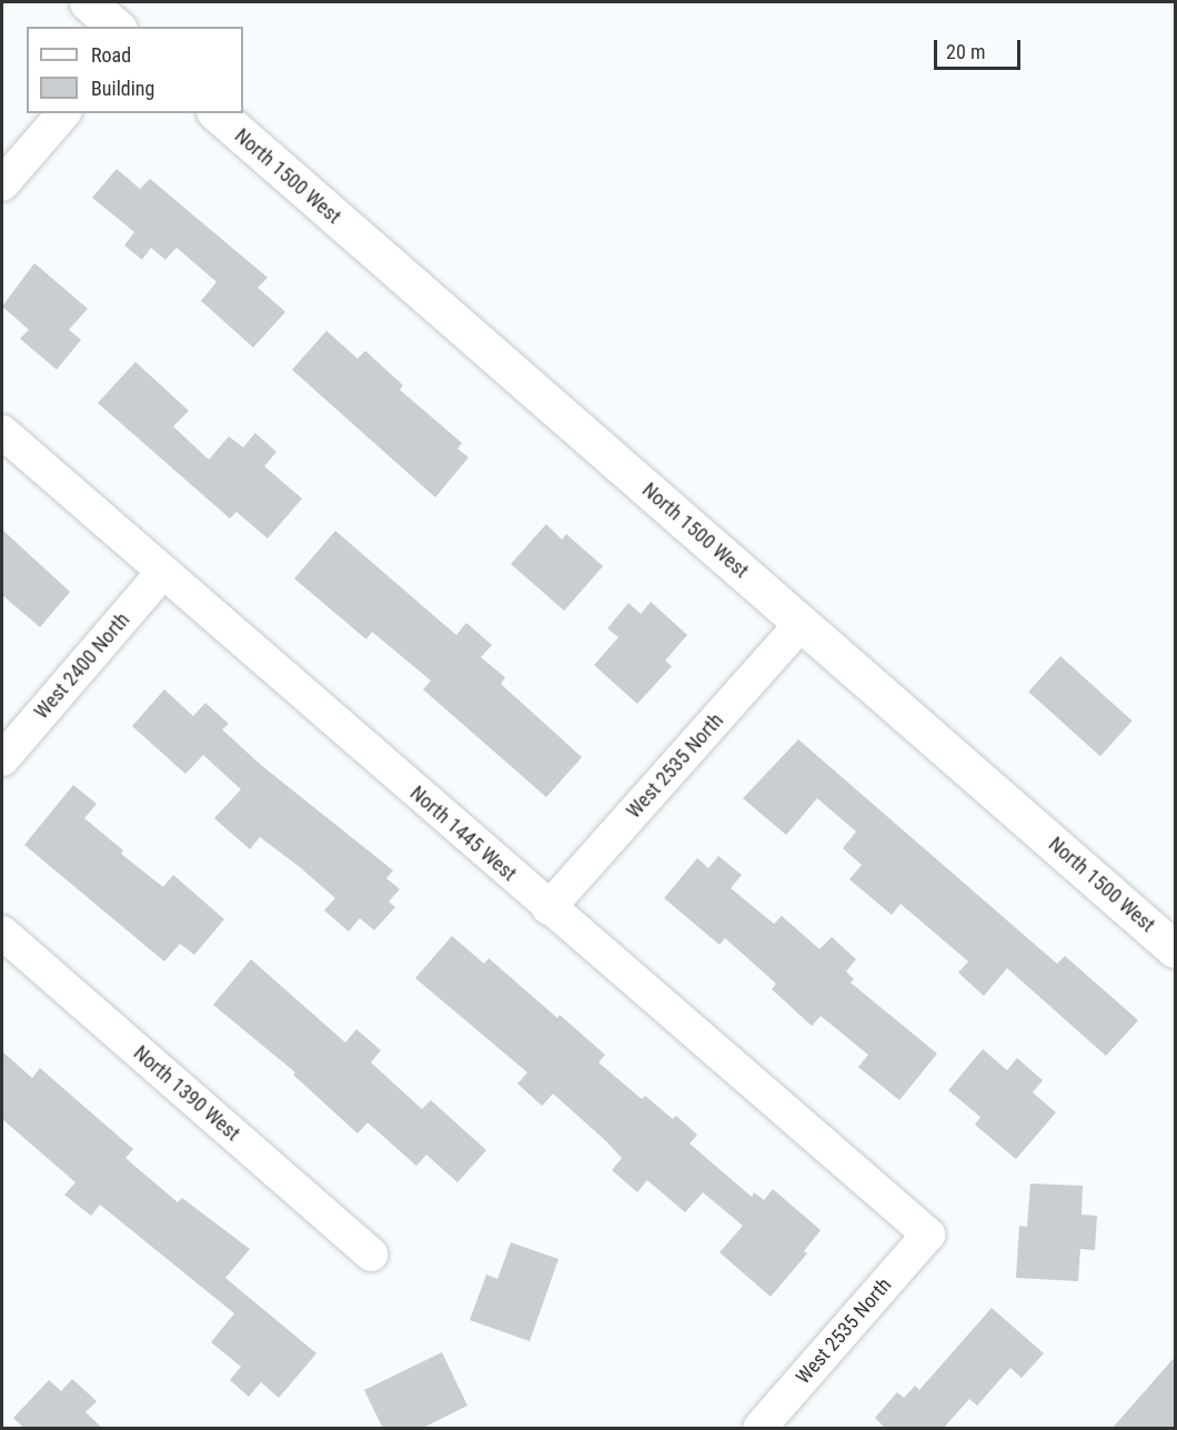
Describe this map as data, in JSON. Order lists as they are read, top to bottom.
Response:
{
  "streets": {
    "street": [
      "North 1500 West",
      "West 2400 North",
      "West 2535 North",
      "North 1445 West",
      "North 1390 West"
    ]
  },
  "crossings": [
    ["North 1500 West", "West 2535 North"],
    ["West 2400 North", "North 1445 West"],
    ["West 2535 North", "North 1445 West"]
  ],
  "legend": ["Road", "Building"],
  "scale_bar": "20 m"
}
